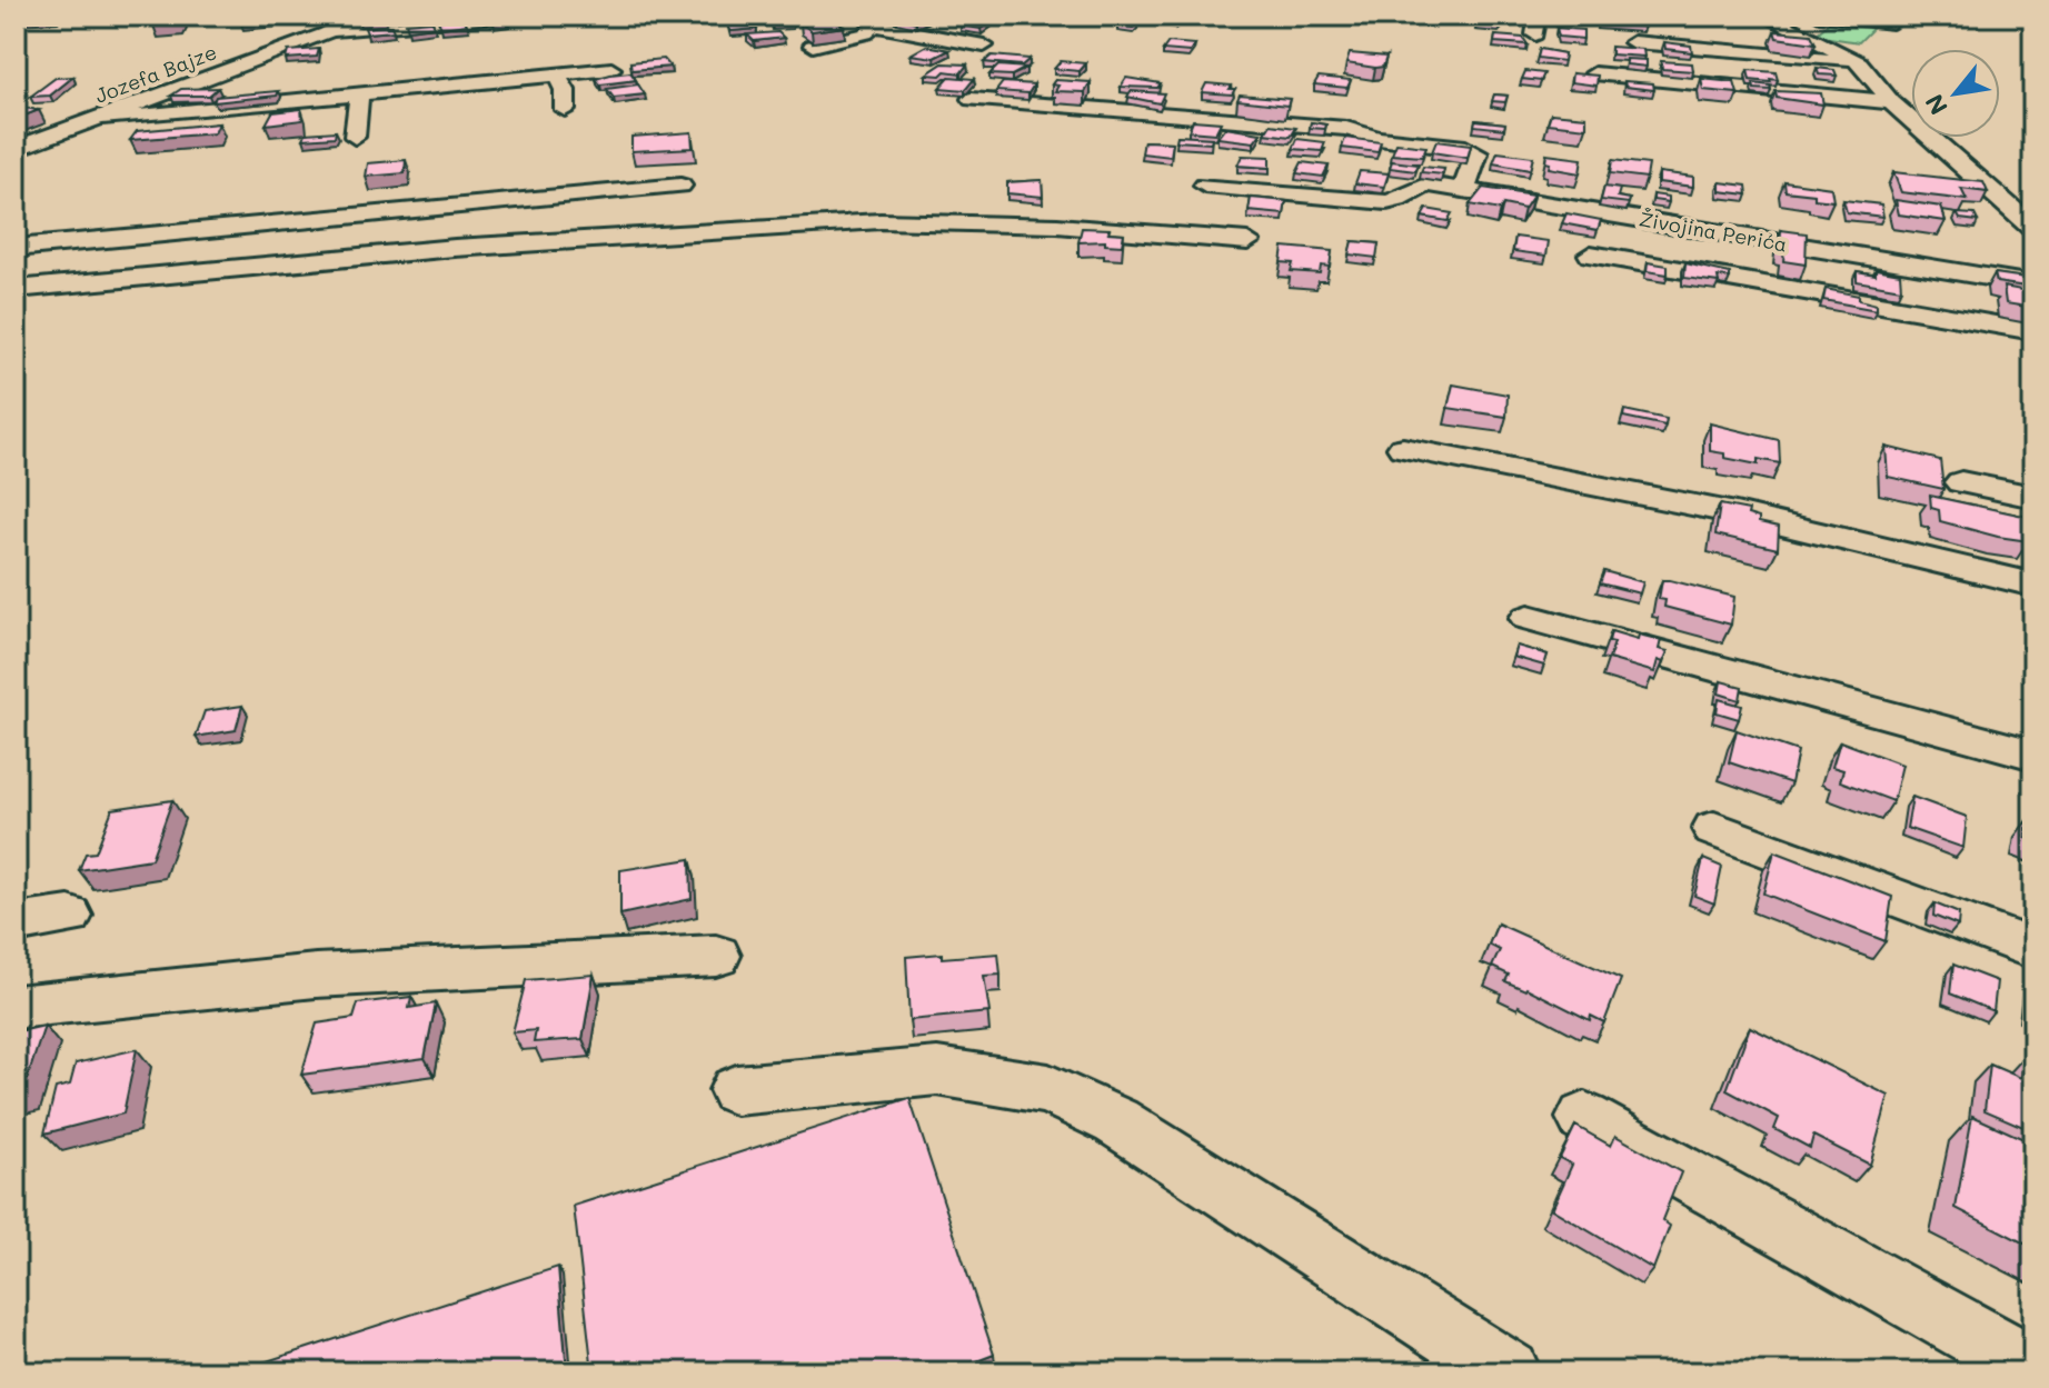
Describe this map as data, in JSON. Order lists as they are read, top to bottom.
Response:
{
  "streets": {
    "street": ["Jozefa Bajze", "Živojina Perića"]
  },
  "north": "bottom left"
}
